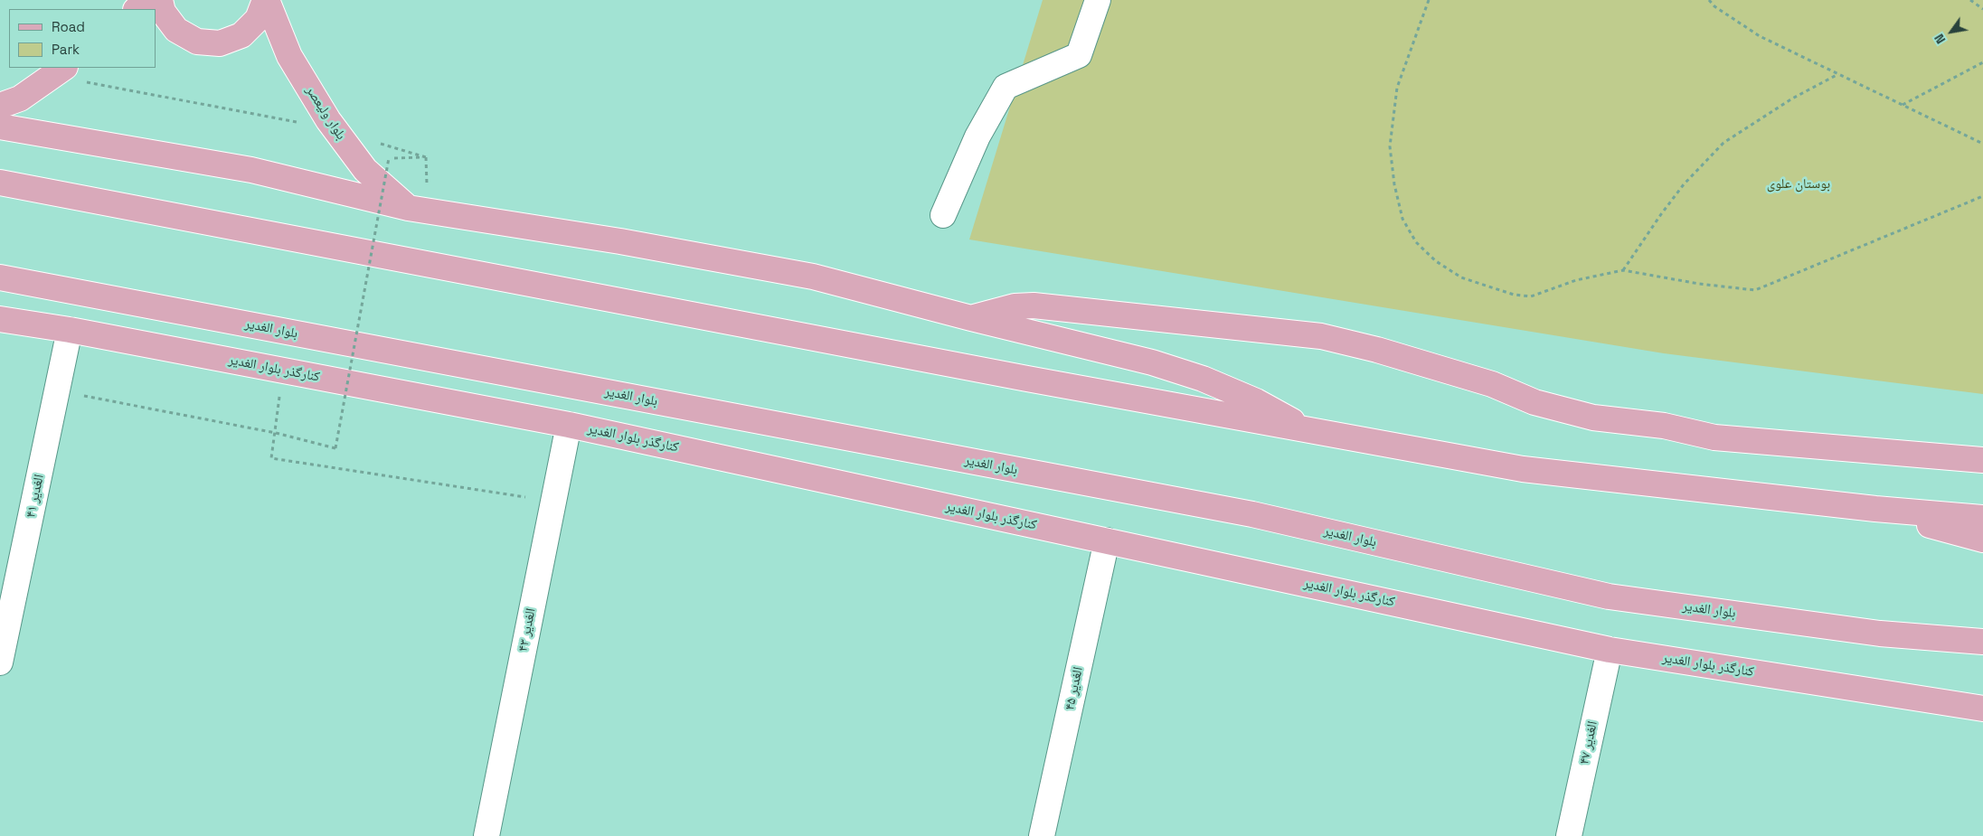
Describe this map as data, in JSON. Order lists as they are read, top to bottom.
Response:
{
  "streets": {
    "main road": ["بلوار ولیعصر", "بلوار الغدیر", "کنارگذر بلوار الغدیر"],
    "street": [
      "الغدیر ۴۱",
      "الغدیر ۴۳",
      "الغدیر ۴۵",
      "الغدیر ۴۷"
    ]
  },
  "crossings": [
    ["کنارگذر بلوار الغدیر", "الغدیر ۴۱"],
    ["کنارگذر بلوار الغدیر", "الغدیر ۴۳"],
    ["کنارگذر بلوار الغدیر", "الغدیر ۴۵"],
    ["کنارگذر بلوار الغدیر", "الغدیر ۴۷"]
  ],
  "parks": ["بوستان علوی"],
  "legend": ["Road", "Park"],
  "north": "bottom left"
}
